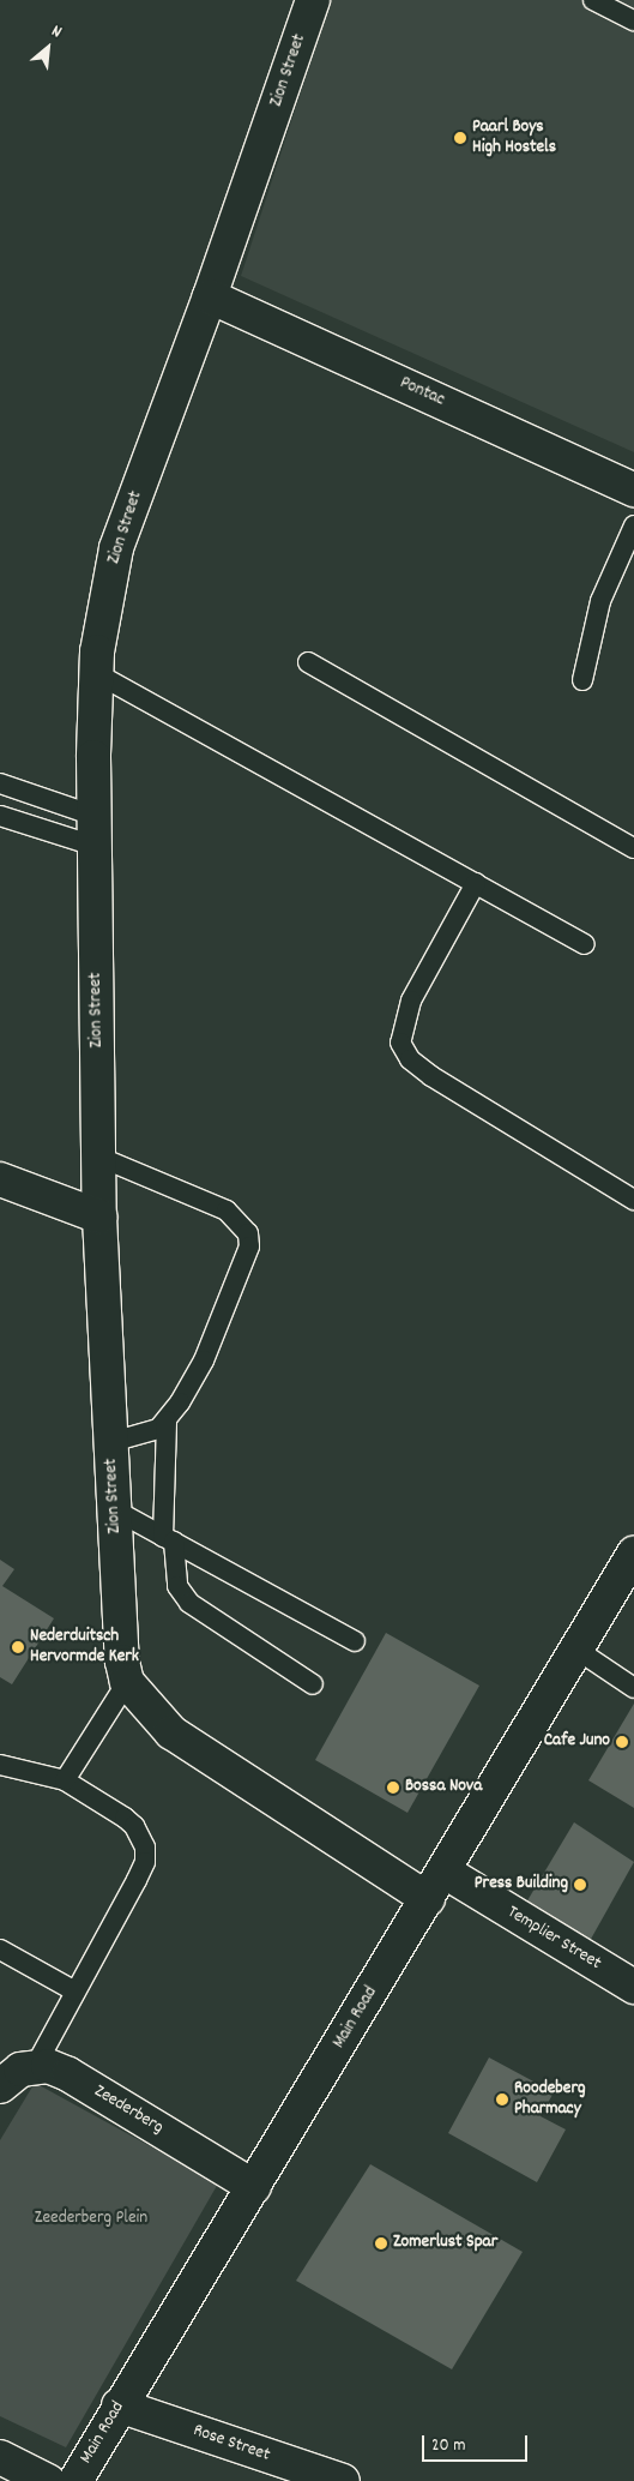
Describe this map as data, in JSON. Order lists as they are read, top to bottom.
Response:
{
  "streets": {
    "street": [
      "Zion Street",
      "Pontac",
      "Templier Street",
      "Main Road",
      "Zeederberg",
      "Rose Street"
    ]
  },
  "crossings": [
    ["Zion Street", "Pontac"],
    ["Templier Street", "Main Road"],
    ["Main Road", "Zeederberg"],
    ["Main Road", "Rose Street"]
  ],
  "parks": ["Zeederberg Plein"],
  "places": [
    "Paarl Boys High Hostels",
    "Nederduitsch Hervormde Kerk",
    "Cafe Juno",
    "Bossa Nova",
    "Press Building",
    "Roodeberg Pharmacy",
    "Zomerlust Spar"
  ],
  "scale_bar": "20 m",
  "north": "top right"
}
